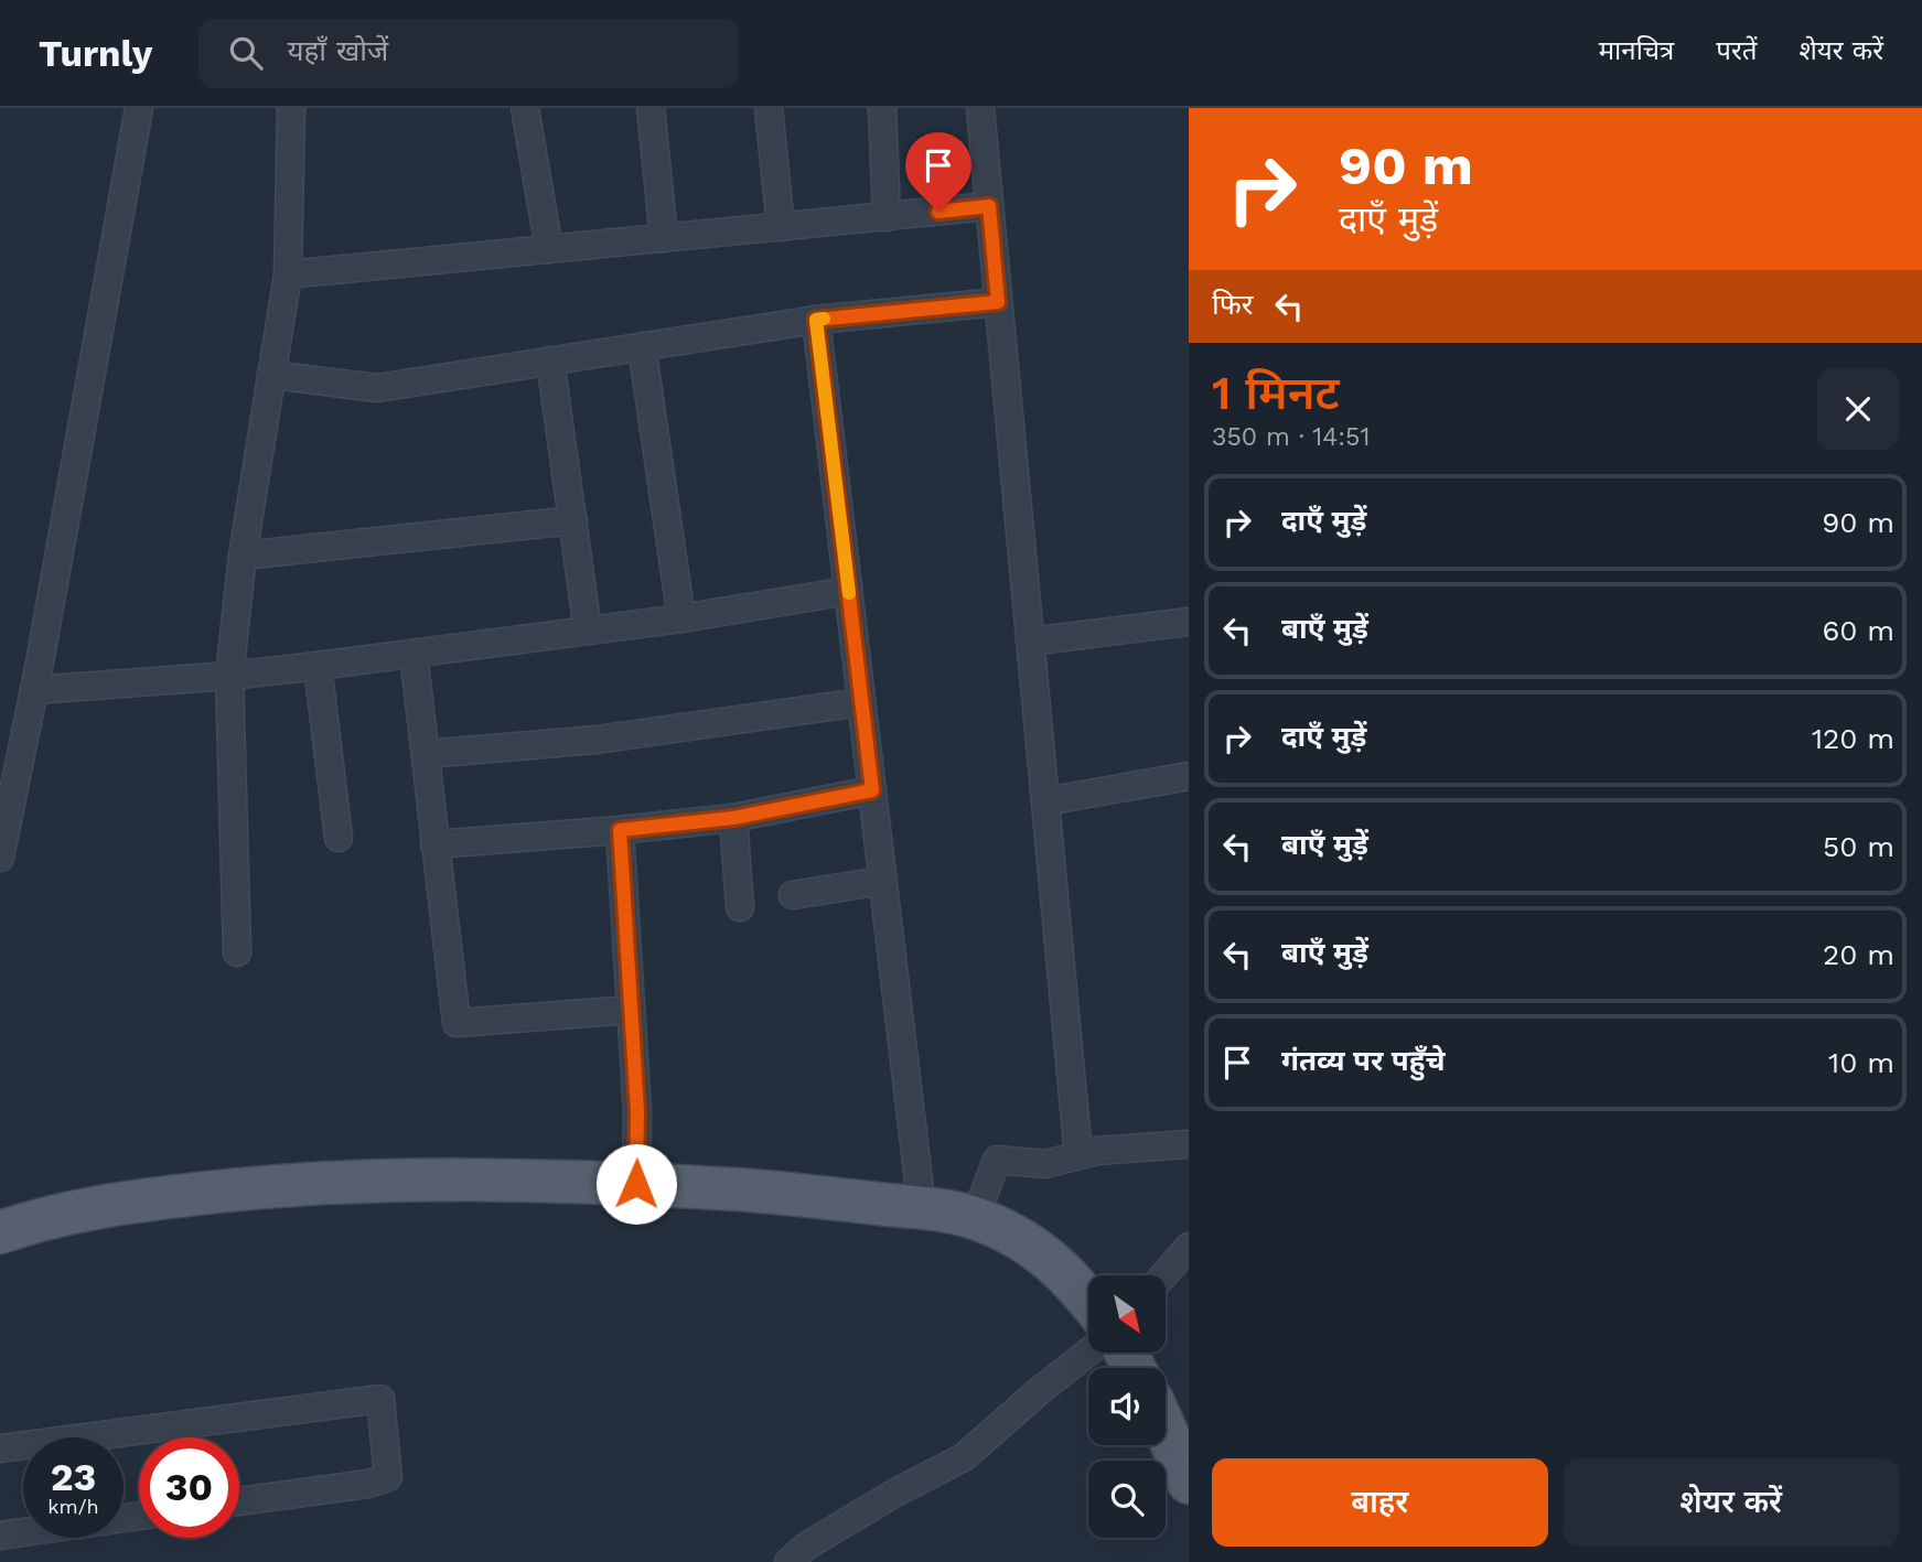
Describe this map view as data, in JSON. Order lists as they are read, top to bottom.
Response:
{
  "north": "bottom right",
  "page": {
    "header": "Turnly",
    "search": "यहाँ खोजें",
    "nav": ["मानचित्र", "परतें", "शेयर करें"],
    "turn": ["90 m", "दाएँ मुड़ें"],
    "then": "फिर",
    "heading": ["1 मिनट", "350 m · 14:51"],
    "list": [
      {
        "name": "दाएँ मुड़ें",
        "value": "90 m"
      },
      {
        "name": "बाएँ मुड़ें",
        "value": "60 m"
      },
      {
        "name": "दाएँ मुड़ें",
        "value": "120 m"
      },
      {
        "name": "बाएँ मुड़ें",
        "value": "50 m"
      },
      {
        "name": "बाएँ मुड़ें",
        "value": "20 m"
      },
      {
        "name": "गंतव्य पर पहुँचे",
        "value": "10 m"
      }
    ],
    "speed": "23 km/h",
    "limit": "30",
    "buttons": ["बाहर", "शेयर करें"]
  }
}
